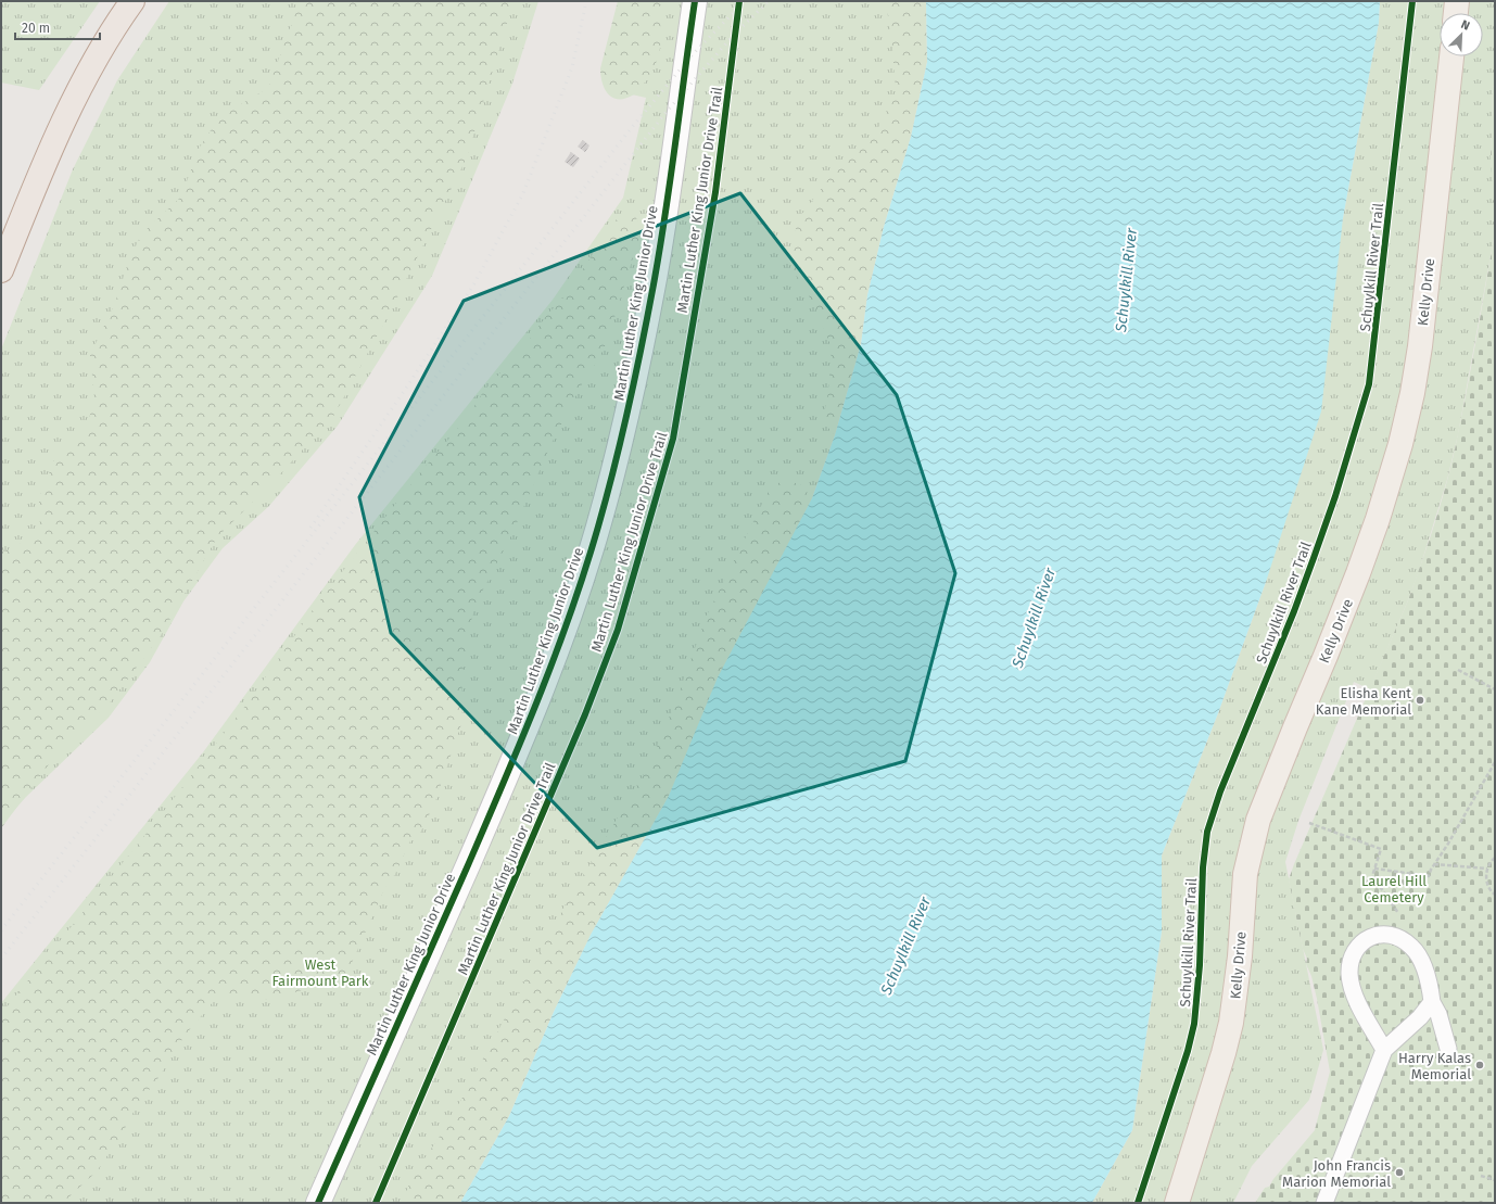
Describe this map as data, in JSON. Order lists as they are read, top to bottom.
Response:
{
  "streets": {
    "main road": ["Kelly Drive", "Martin Luther King Junior Drive"],
    "cycle path": ["Martin Luther King Junior Drive Trail", "Schuylkill River Trail"]
  },
  "water": ["Schuylkill River"],
  "parks": ["Laurel Hill Cemetery", "West Fairmount Park"],
  "places": ["Elisha Kent Kane Memorial", "Harry Kalas Memorial", "John Francis Marion Memorial"],
  "scale_bar": "20 m",
  "north": "top right"
}
